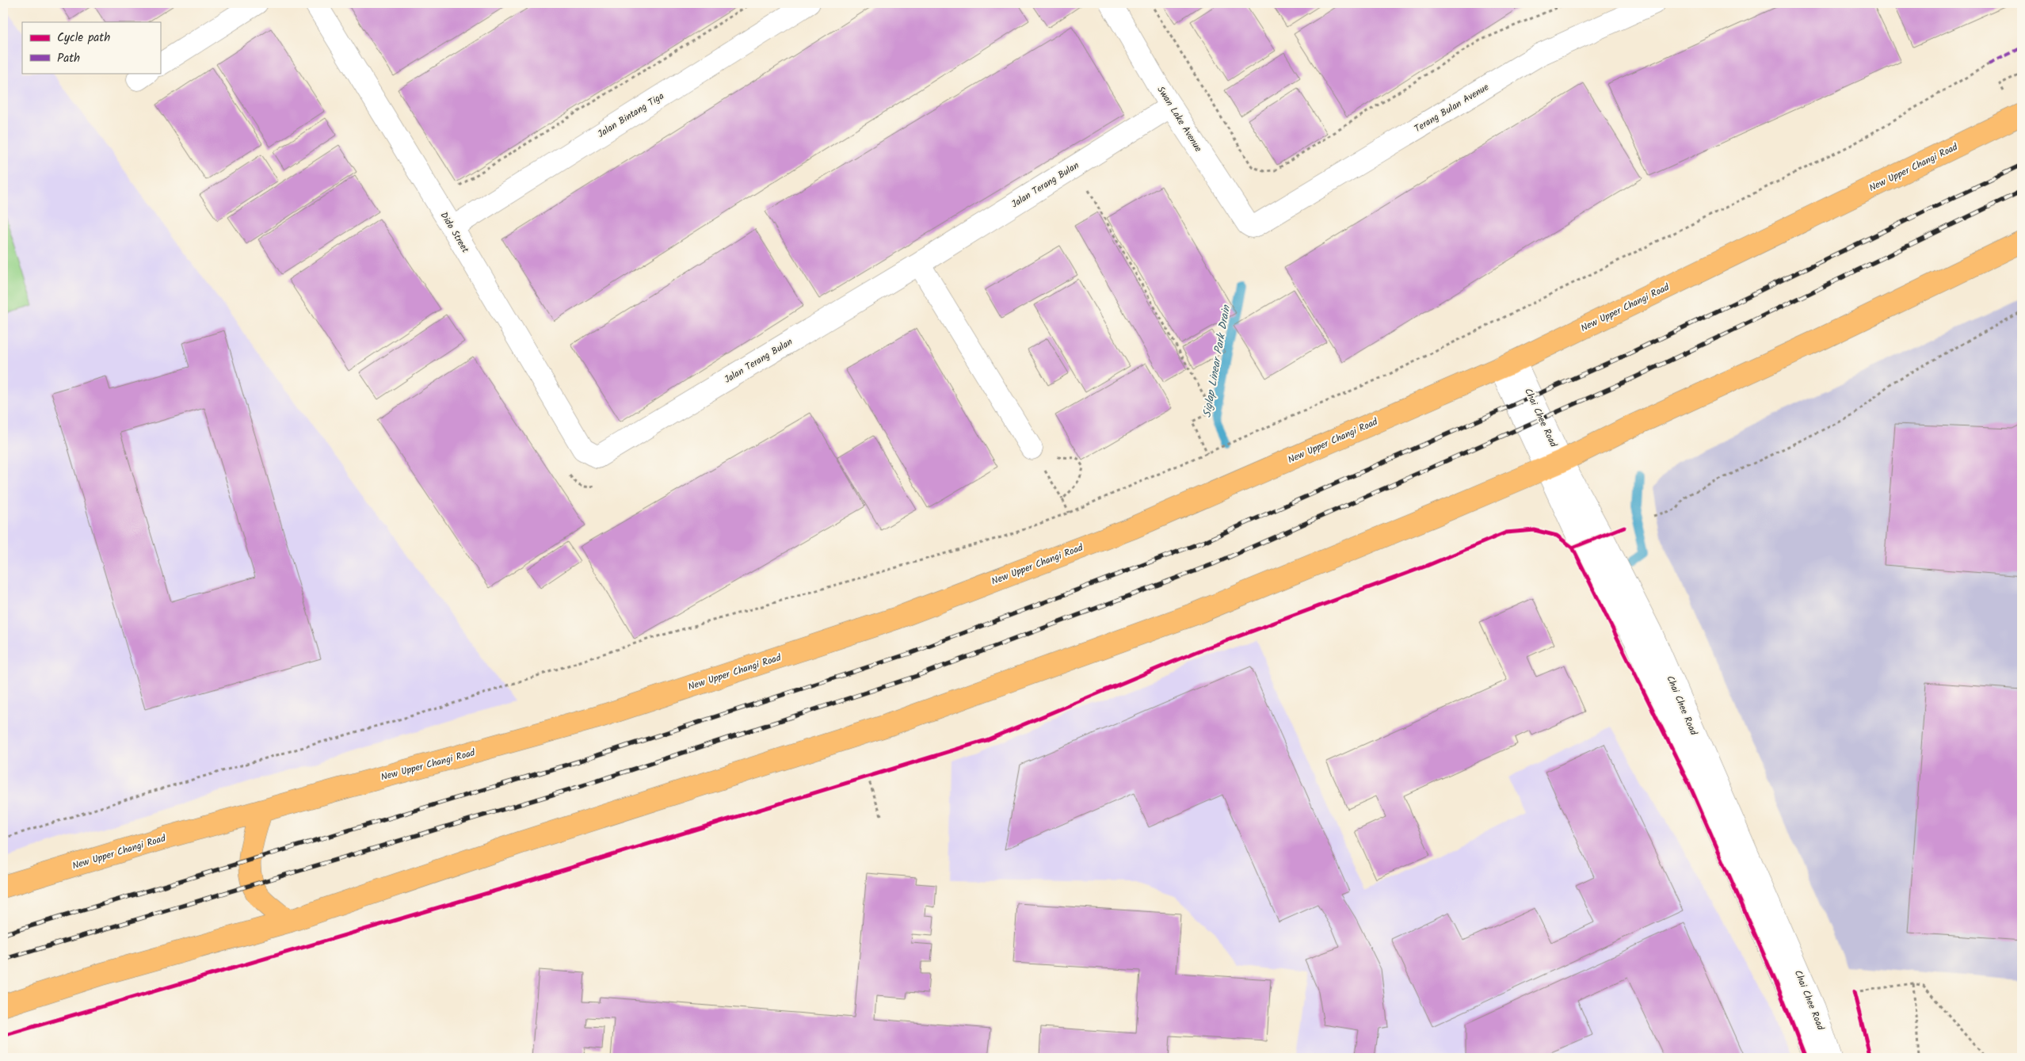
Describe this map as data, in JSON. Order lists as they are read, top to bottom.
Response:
{
  "streets": {
    "main road": ["New Upper Changi Road"],
    "street": [
      "Terang Bulan Avenue",
      "Jalan Bintang Tiga",
      "Swan Lake Avenue",
      "Jalan Terang Bulan",
      "Dido Street",
      "Chai Chee Road"
    ]
  },
  "crossings": [
    ["Terang Bulan Avenue", "Swan Lake Avenue"],
    ["Jalan Bintang Tiga", "Dido Street"],
    ["Swan Lake Avenue", "Jalan Terang Bulan"],
    ["New Upper Changi Road", "Chai Chee Road"],
    ["Jalan Terang Bulan", "Dido Street"]
  ],
  "water": ["Siglap Linear Park Drain"],
  "legend": ["Cycle path", "Path"]
}
